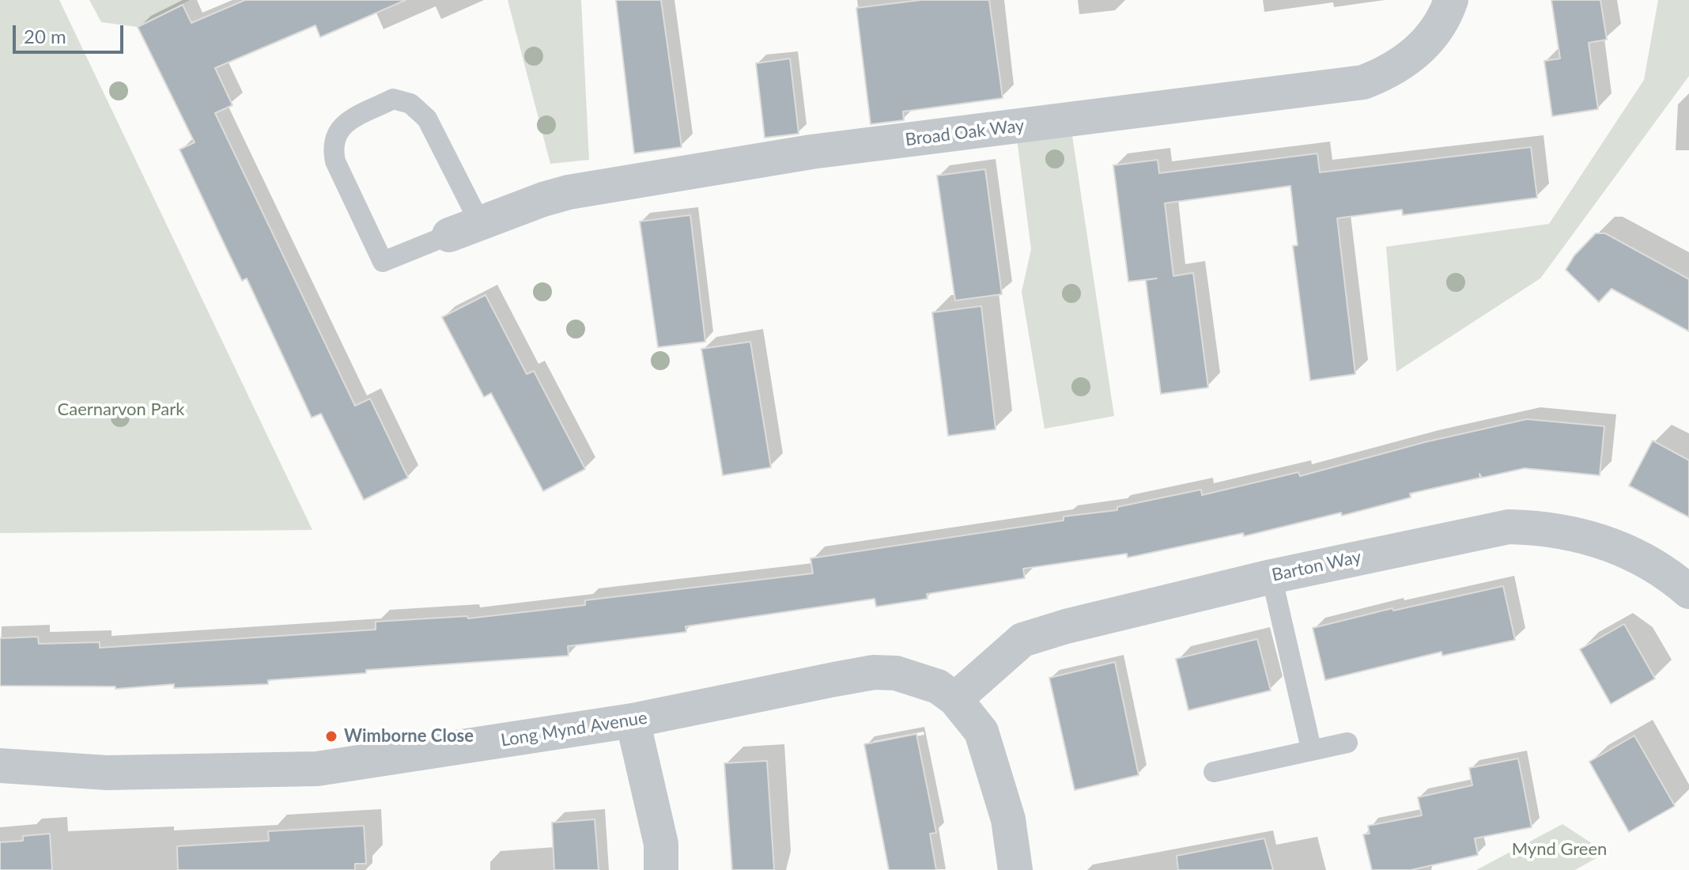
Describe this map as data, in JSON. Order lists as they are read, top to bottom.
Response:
{
  "streets": {
    "street": ["Broad Oak Way", "Barton Way", "Long Mynd Avenue"]
  },
  "crossings": [
    ["Barton Way", "Long Mynd Avenue"]
  ],
  "parks": ["Caernarvon Park", "Mynd Green"],
  "places": ["Wimborne Close"],
  "scale_bar": "20 m"
}
